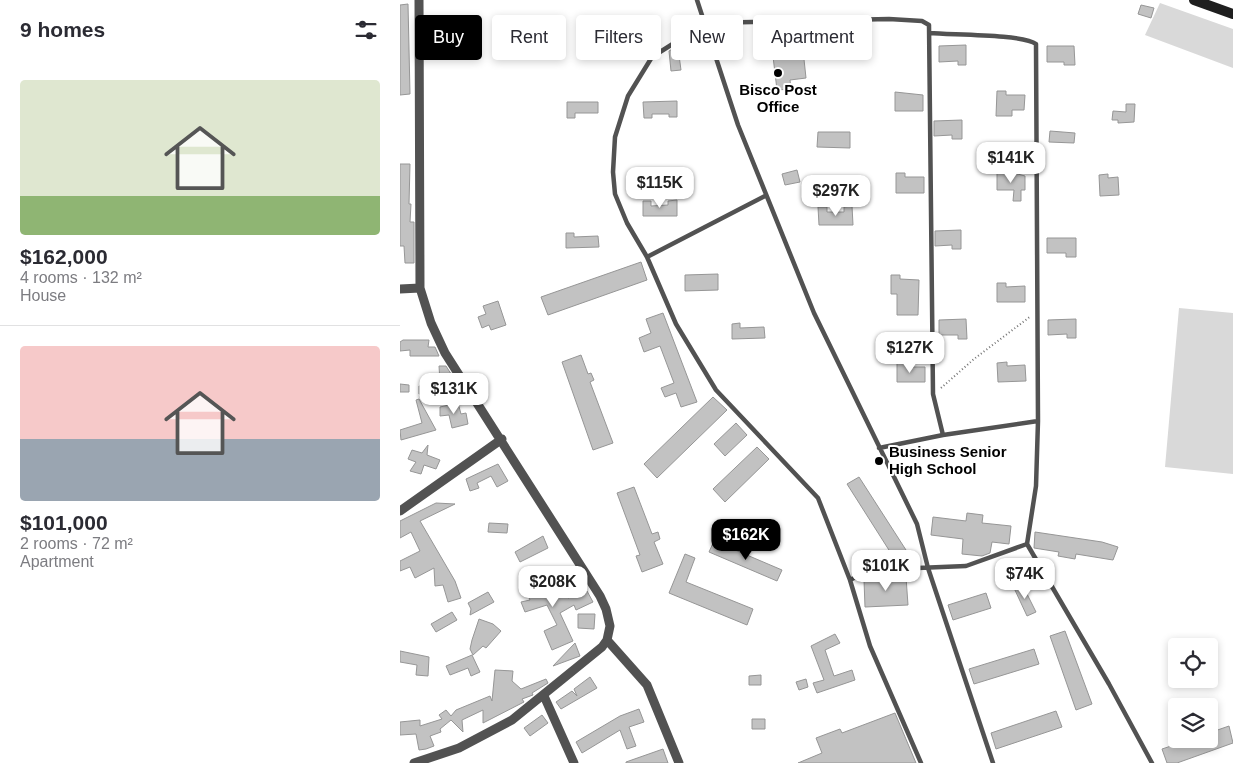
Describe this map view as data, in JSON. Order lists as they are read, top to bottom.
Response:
{
  "places": ["Bisco Post Office", "Business Senior High School"],
  "page": {
    "heading": "9 homes",
    "chip": [
      "Buy",
      "Rent",
      "Filters",
      "New",
      "Apartment"
    ],
    "list": [
      {
        "name": "$162,000",
        "note": "4 rooms · 132 m² · House"
      },
      {
        "name": "$101,000",
        "note": "2 rooms · 72 m² · Apartment"
      }
    ],
    "price": [
      "$141K",
      "$115K",
      "$297K",
      "$127K",
      "$131K",
      "$162K",
      "$101K",
      "$74K",
      "$208K"
    ]
  }
}
